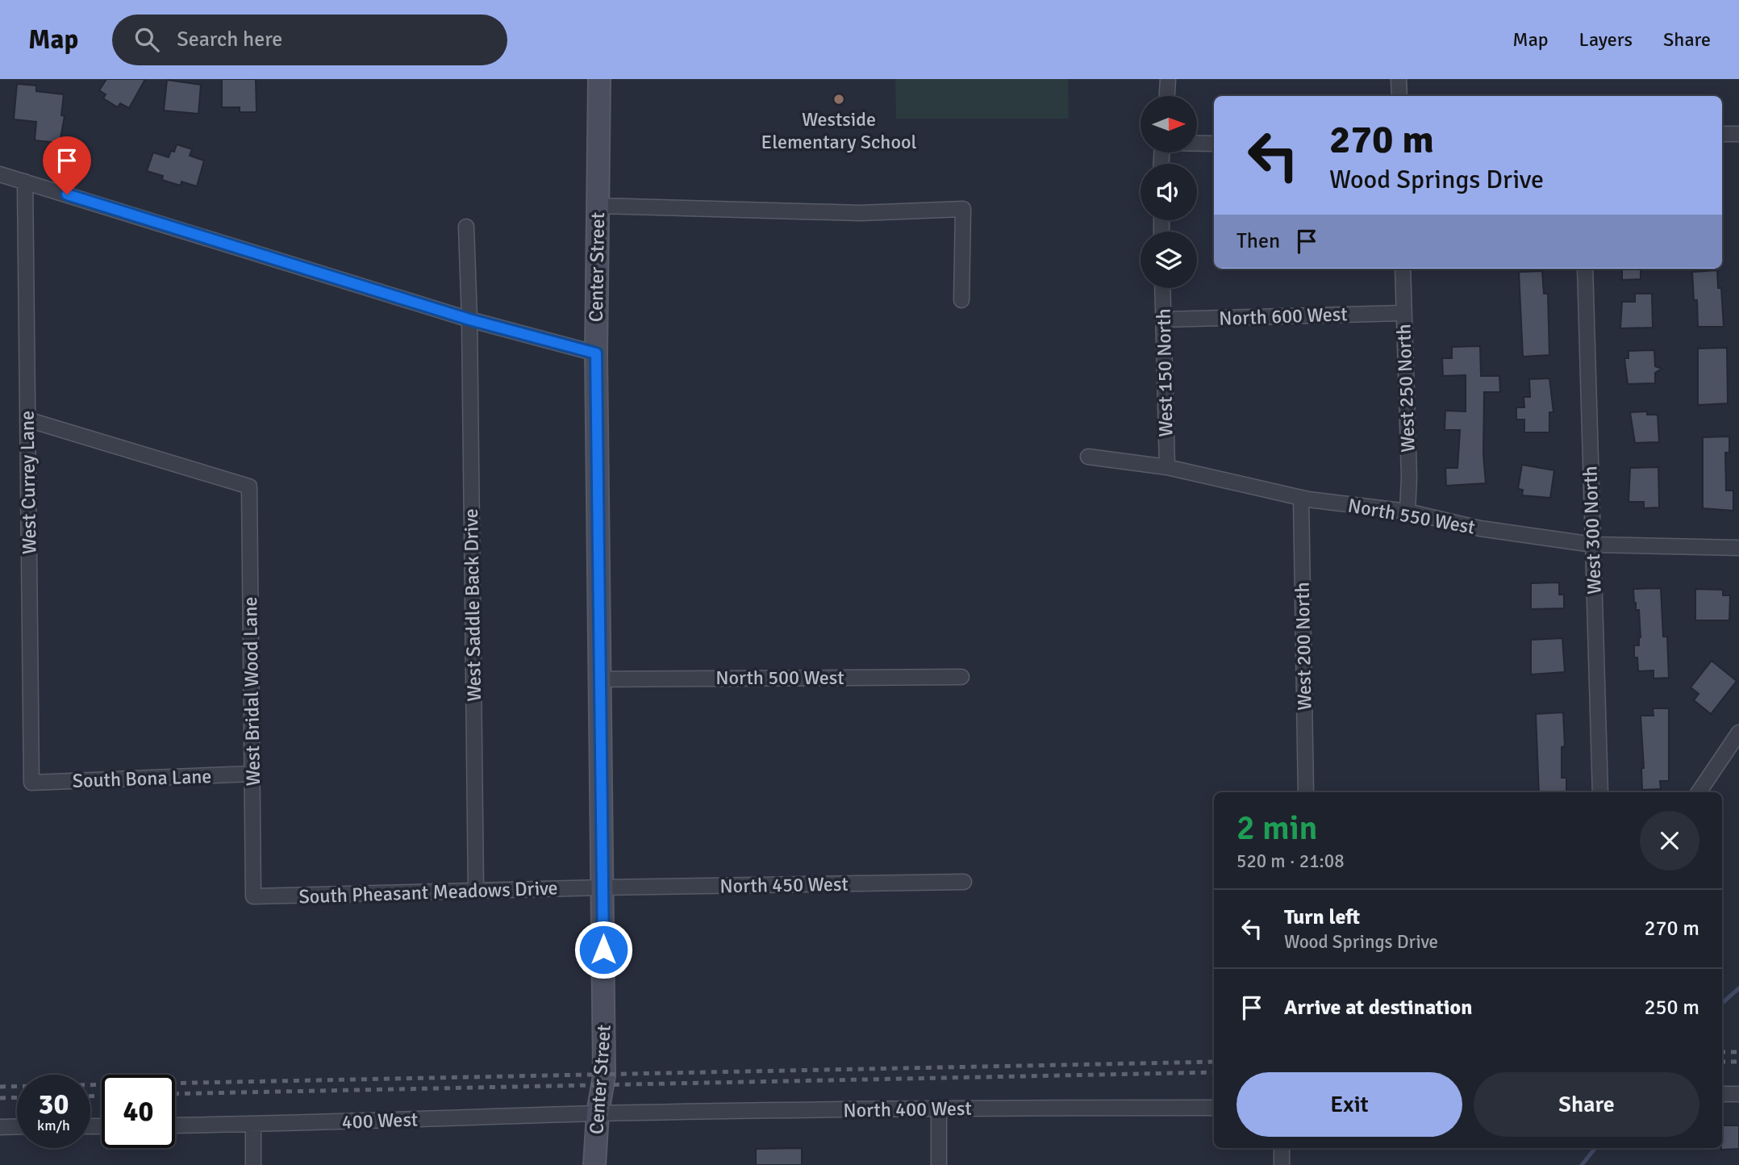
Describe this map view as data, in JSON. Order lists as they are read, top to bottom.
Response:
{
  "streets": {
    "street": [
      "Center Street",
      "North 600 West",
      "West 150 North",
      "West 250 North",
      "West Currey Lane",
      "North 550 West",
      "West 300 North",
      "West Saddle Back Drive",
      "West 200 North",
      "North 500 West",
      "West Bridal Wood Lane",
      "South Bona Lane",
      "North 450 West",
      "South Pheasant Meadows Drive",
      "North 400 West",
      "400 West"
    ]
  },
  "crossings": [
    ["Center Street", "North 500 West"],
    ["Center Street", "North 450 West"],
    ["Center Street", "South Pheasant Meadows Drive"],
    ["Center Street", "North 400 West"],
    ["Center Street", "400 West"],
    ["North 600 West", "West 150 North"],
    ["North 600 West", "West 250 North"],
    ["West 150 North", "North 550 West"],
    ["West 250 North", "North 550 West"],
    ["West Currey Lane", "West Bridal Wood Lane"],
    ["West Currey Lane", "South Bona Lane"],
    ["North 550 West", "West 300 North"],
    ["North 550 West", "West 200 North"],
    ["West Saddle Back Drive", "South Pheasant Meadows Drive"],
    ["West Bridal Wood Lane", "South Bona Lane"],
    ["West Bridal Wood Lane", "South Pheasant Meadows Drive"],
    ["North 450 West", "South Pheasant Meadows Drive"],
    ["North 400 West", "400 West"]
  ],
  "places": ["Westside Elementary School"],
  "north": "right",
  "page": {
    "header": "Map",
    "search": "Search here",
    "nav": ["Map", "Layers", "Share"],
    "turn": ["270 m", "Wood Springs Drive"],
    "then": "Then",
    "heading": ["2 min", "520 m · 21:08"],
    "list": [
      {
        "name": "Turn left",
        "note": "Wood Springs Drive",
        "value": "270 m"
      },
      {
        "name": "Arrive at destination",
        "value": "250 m"
      }
    ],
    "buttons": ["Exit", "Share"],
    "speed": "30 km/h",
    "limit": "40"
  }
}
